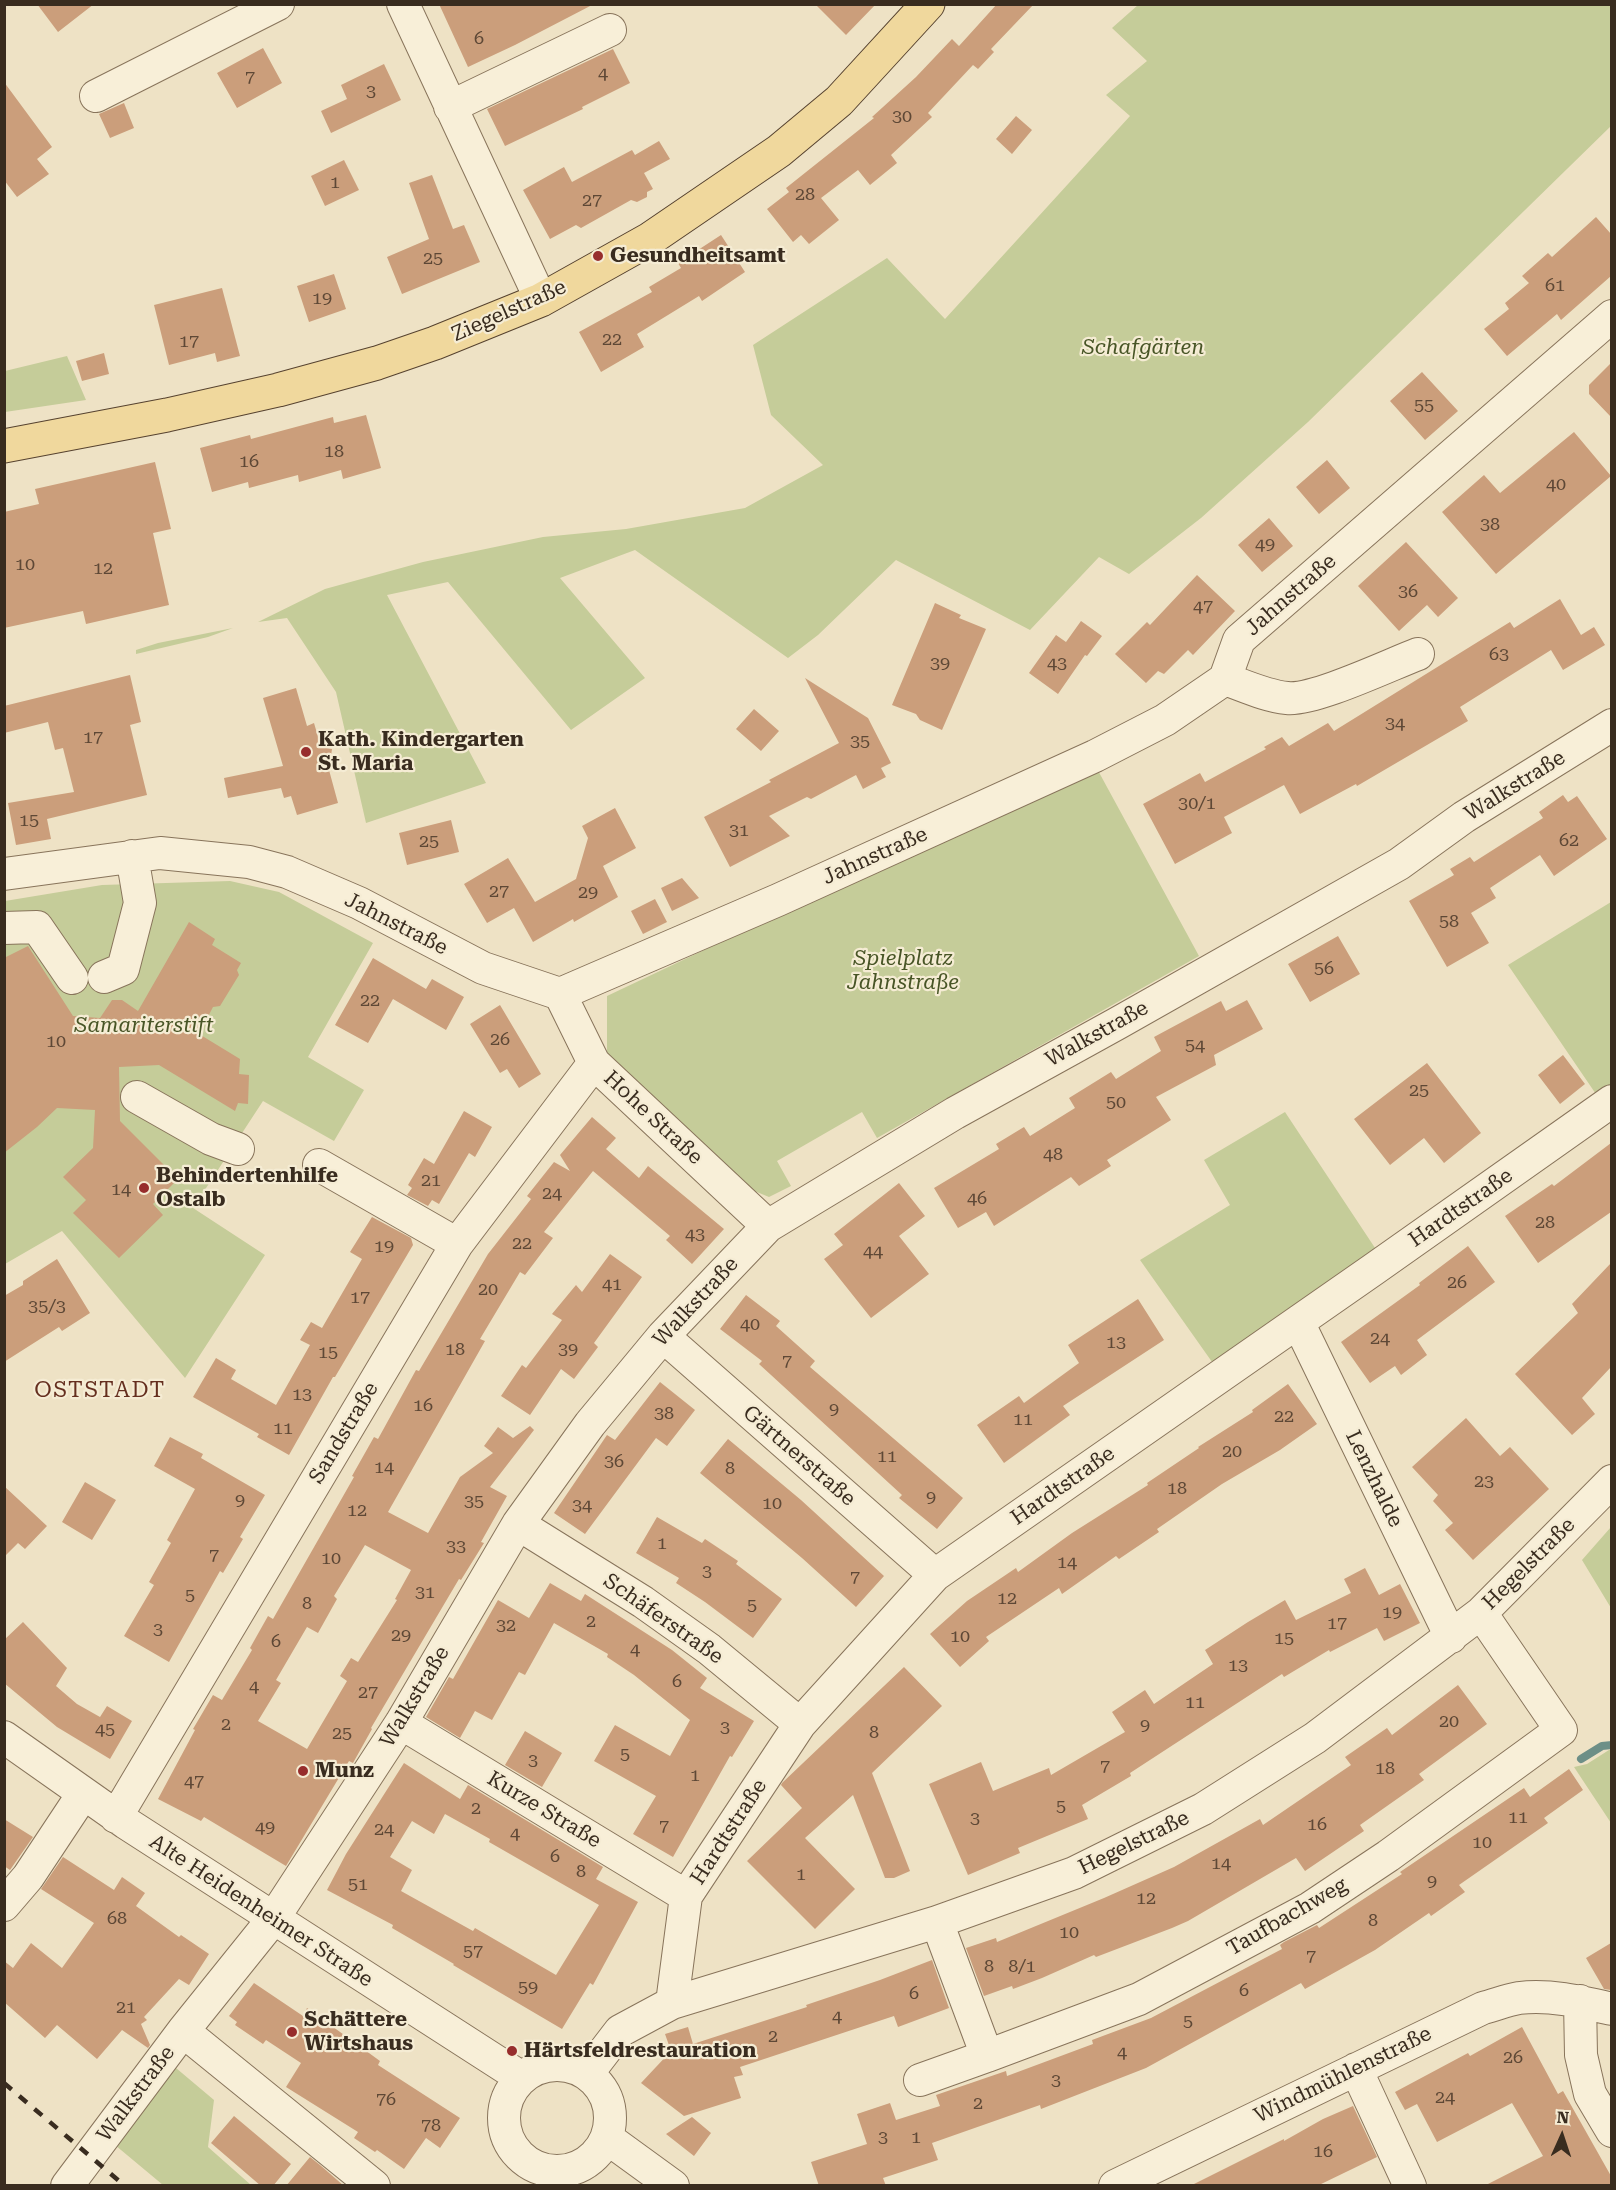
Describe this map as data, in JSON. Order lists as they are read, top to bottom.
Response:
{
  "streets": {
    "main road": ["Ziegelstraße"],
    "street": [
      "Jahnstraße",
      "Walkstraße",
      "Hohe Straße",
      "Hardtstraße",
      "Sandstraße",
      "Gärtnerstraße",
      "Lenzhalde",
      "Hegelstraße",
      "Schäferstraße",
      "Kurze Straße",
      "Alte Heidenheimer Straße",
      "Taufbachweg",
      "Windmühlenstraße"
    ]
  },
  "crossings": [
    ["Jahnstraße", "Hohe Straße"],
    ["Walkstraße", "Hohe Straße"],
    ["Walkstraße", "Gärtnerstraße"],
    ["Walkstraße", "Schäferstraße"],
    ["Walkstraße", "Kurze Straße"],
    ["Walkstraße", "Alte Heidenheimer Straße"],
    ["Hohe Straße", "Sandstraße"],
    ["Hardtstraße", "Gärtnerstraße"],
    ["Hardtstraße", "Lenzhalde"],
    ["Hardtstraße", "Hegelstraße"],
    ["Hardtstraße", "Schäferstraße"],
    ["Hardtstraße", "Kurze Straße"],
    ["Sandstraße", "Alte Heidenheimer Straße"],
    ["Lenzhalde", "Hegelstraße"],
    ["Hegelstraße", "Alte Heidenheimer Straße"],
    ["Hegelstraße", "Taufbachweg"]
  ],
  "districts": ["OSTSTADT"],
  "parks": ["Schafgärten", "Spielplatz Jahnstraße", "Samariterstift"],
  "places": [
    "Gesundheitsamt",
    "Kath. Kindergarten St. Maria",
    "Behindertenhilfe Ostalb",
    "Munz",
    "Schättere Wirtshaus",
    "Härtsfeldrestauration"
  ],
  "house_numbers": [
    "6",
    "4",
    "7",
    "3",
    "30",
    "1",
    "28",
    "27",
    "25",
    "61",
    "19",
    "22",
    "17",
    "55",
    "18",
    "16",
    "40",
    "38",
    "49",
    "10",
    "12",
    "36",
    "47",
    "63",
    "39",
    "43",
    "34",
    "17",
    "35",
    "30/1",
    "15",
    "31",
    "62",
    "25",
    "27",
    "29",
    "58",
    "56",
    "22",
    "26",
    "10",
    "54",
    "25",
    "50",
    "48",
    "21",
    "14",
    "24",
    "46",
    "28",
    "43",
    "22",
    "19",
    "44",
    "26",
    "41",
    "20",
    "17",
    "35/3",
    "40",
    "24",
    "13",
    "18",
    "39",
    "15",
    "7",
    "13",
    "16",
    "9",
    "38",
    "22",
    "11",
    "11",
    "20",
    "11",
    "36",
    "14",
    "8",
    "23",
    "18",
    "9",
    "9",
    "35",
    "10",
    "34",
    "12",
    "1",
    "33",
    "7",
    "10",
    "14",
    "3",
    "7",
    "31",
    "5",
    "12",
    "8",
    "5",
    "19",
    "2",
    "17",
    "32",
    "3",
    "29",
    "10",
    "15",
    "6",
    "4",
    "13",
    "6",
    "4",
    "27",
    "11",
    "20",
    "2",
    "9",
    "3",
    "45",
    "8",
    "25",
    "5",
    "3",
    "7",
    "18",
    "1",
    "47",
    "5",
    "2",
    "11",
    "3",
    "16",
    "7",
    "49",
    "24",
    "4",
    "10",
    "6",
    "14",
    "8",
    "1",
    "9",
    "51",
    "12",
    "68",
    "8",
    "10",
    "57",
    "7",
    "8",
    "8/1",
    "59",
    "6",
    "6",
    "21",
    "4",
    "5",
    "2",
    "4",
    "26",
    "3",
    "24",
    "76",
    "2",
    "78",
    "3",
    "1",
    "16"
  ],
  "north": "top"
}
